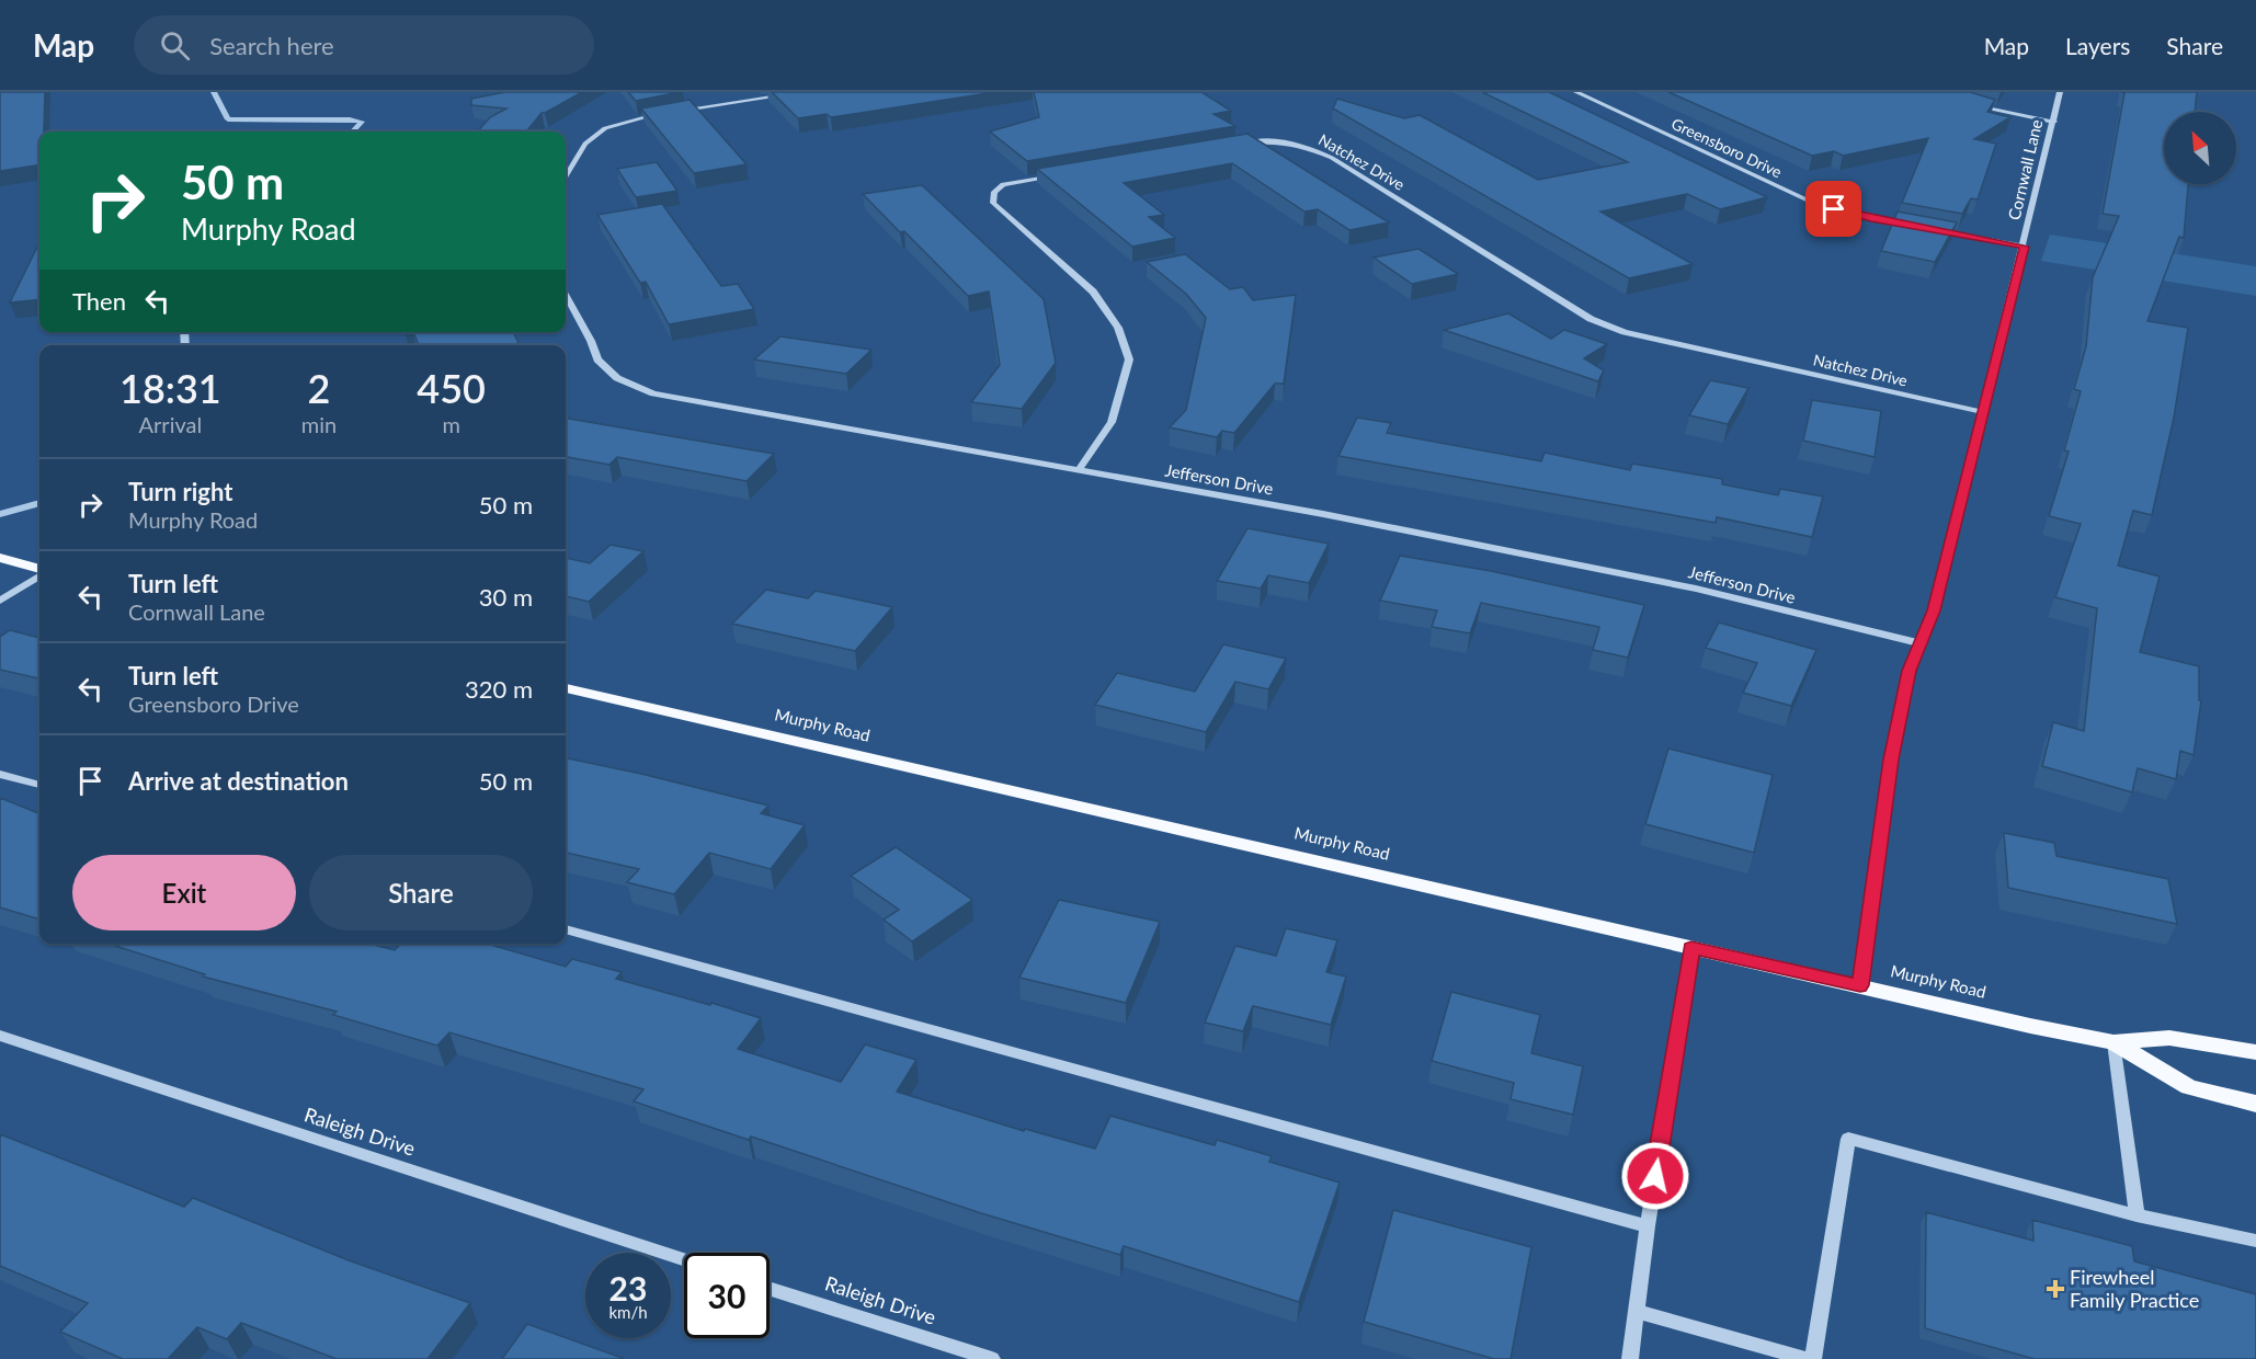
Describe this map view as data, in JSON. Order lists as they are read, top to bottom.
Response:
{
  "streets": {
    "main road": ["Murphy Road"],
    "street": [
      "Greensboro Drive",
      "Natchez Drive",
      "Cornwall Lane",
      "Jefferson Drive",
      "Raleigh Drive"
    ]
  },
  "crossings": [
    ["Natchez Drive", "Cornwall Lane"],
    ["Cornwall Lane", "Jefferson Drive"],
    ["Cornwall Lane", "Murphy Road"]
  ],
  "places": {
    "health": ["Firewheel Family Practice"]
  },
  "north": "top left",
  "page": {
    "header": "Map",
    "search": "Search here",
    "nav": ["Map", "Layers", "Share"],
    "turn": ["50 m", "Murphy Road"],
    "then": "Then",
    "eta": [
      "18:31",
      "Arrival",
      "2",
      "min",
      "450",
      "m"
    ],
    "list": [
      {
        "name": "Turn right",
        "note": "Murphy Road",
        "value": "50 m"
      },
      {
        "name": "Turn left",
        "note": "Cornwall Lane",
        "value": "30 m"
      },
      {
        "name": "Turn left",
        "note": "Greensboro Drive",
        "value": "320 m"
      },
      {
        "name": "Arrive at destination",
        "value": "50 m"
      }
    ],
    "buttons": ["Exit", "Share"],
    "speed": "23 km/h",
    "limit": "30"
  }
}
